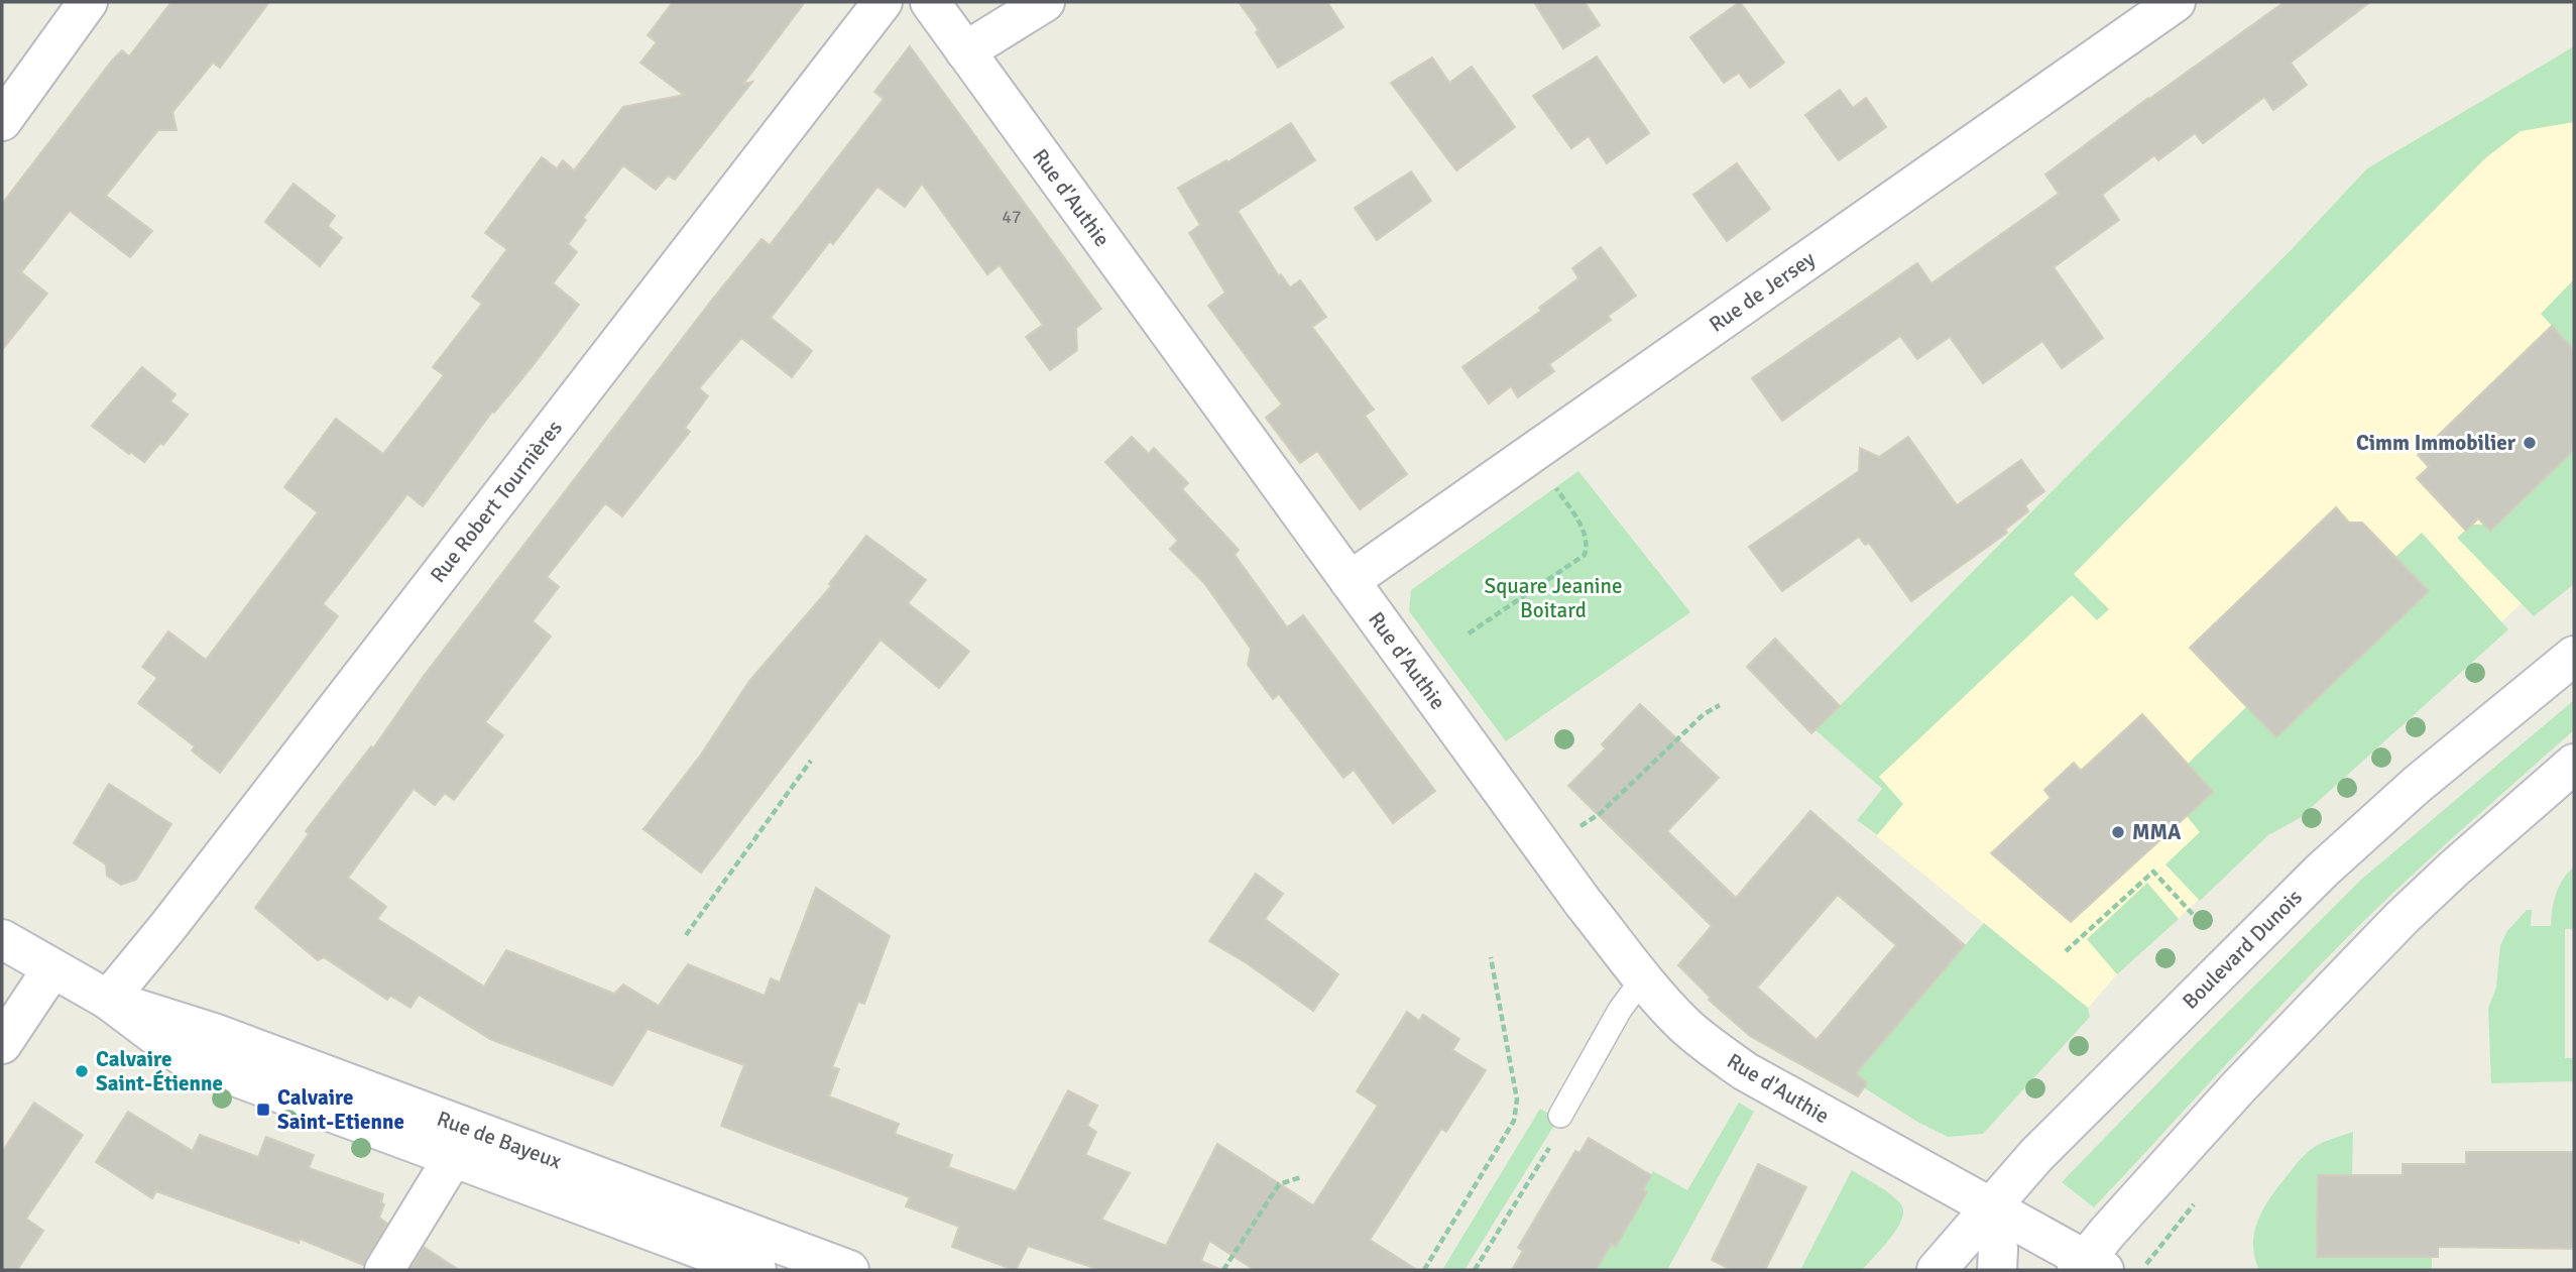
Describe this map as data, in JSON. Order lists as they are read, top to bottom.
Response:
{
  "streets": {
    "street": [
      "Rue d'Authie",
      "Rue de Jersey",
      "Rue Robert Tournières",
      "Boulevard Dunois",
      "Rue de Bayeux"
    ]
  },
  "crossings": [
    ["Rue d'Authie", "Rue de Jersey"],
    ["Rue d'Authie", "Boulevard Dunois"],
    ["Rue Robert Tournières", "Rue de Bayeux"]
  ],
  "parks": ["Square Jeanine Boitard"],
  "places": {
    "other": ["Cimm Immobilier", "MMA", "Calvaire Saint-Étienne"],
    "transit": ["Calvaire Saint-Etienne"]
  },
  "house_numbers": ["47"]
}
